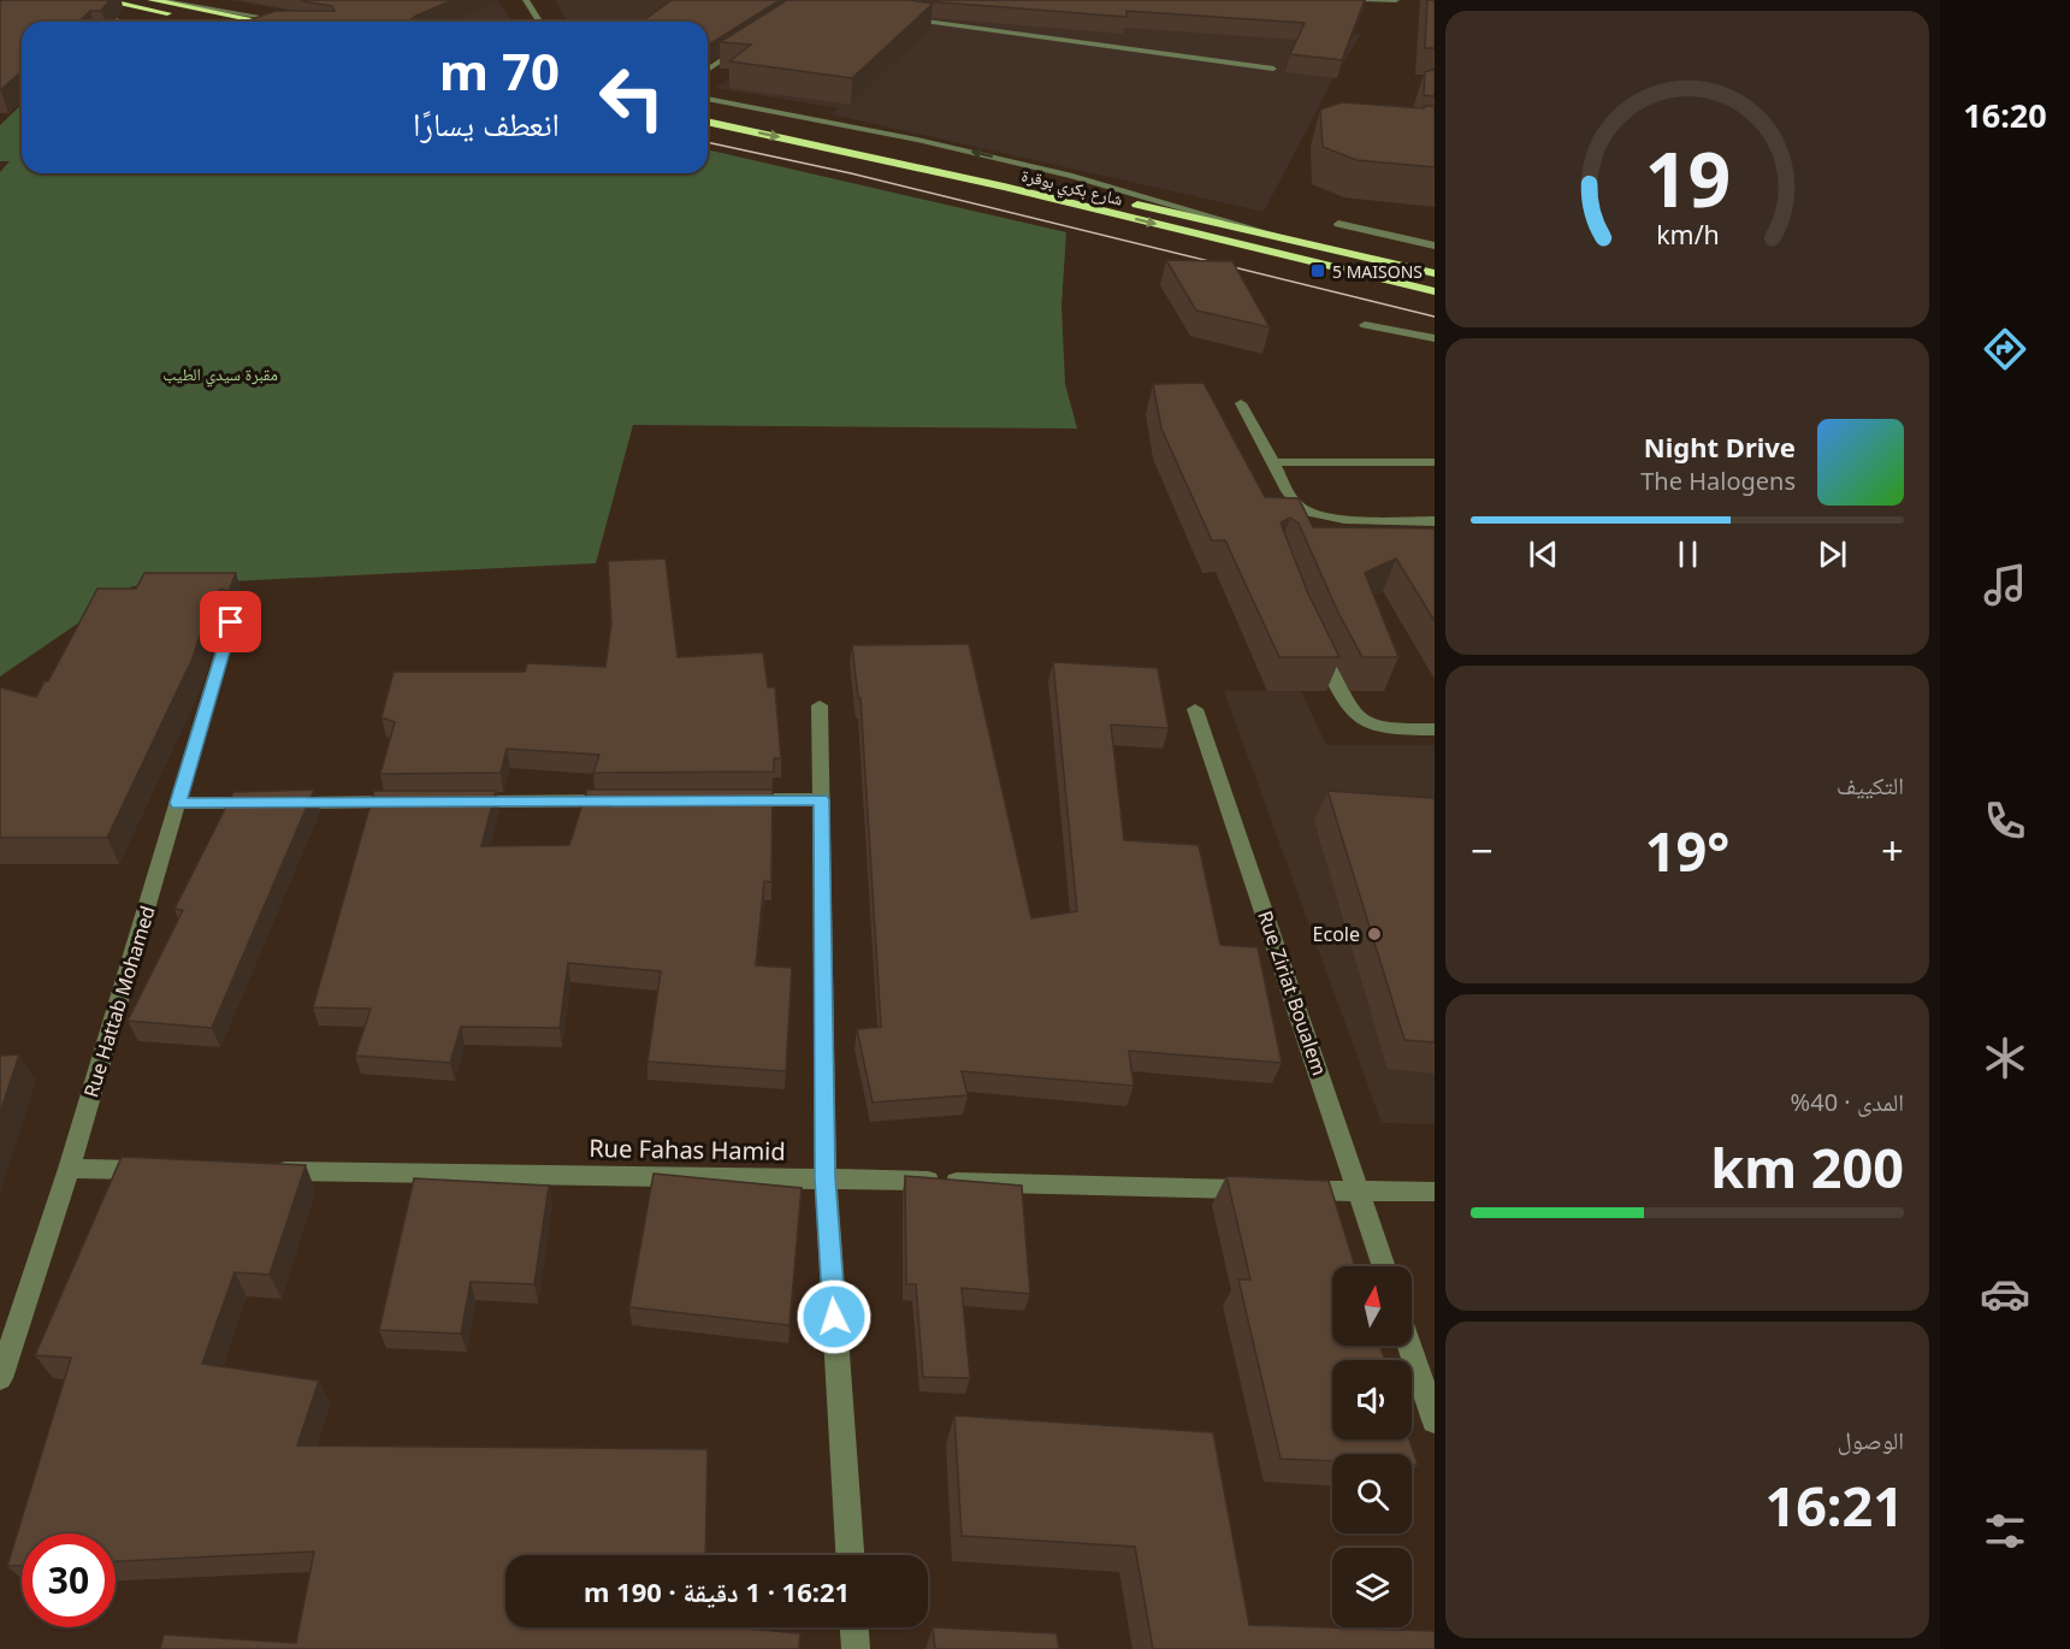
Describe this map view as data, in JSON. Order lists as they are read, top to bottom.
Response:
{
  "streets": {
    "highway": ["شارع بكري بوقرة"],
    "street": ["Rue Ziriat Boualem", "Rue Hattab Mohamed", "Rue Fahas Hamid"]
  },
  "parks": ["مقبرة سيدي الطيب"],
  "places": {
    "transit": ["5 MAISONS"],
    "other": ["Ecole"]
  },
  "north": "top",
  "page": {
    "tabs": "16:20",
    "turn": ["70 m", "انعطف يسارًا"],
    "song": ["Night Drive", "The Halogens"],
    "tile": [
      "التكييف",
      ["المدى · 40%", "200 km"],
      ["الوصول", "16:21"]
    ],
    "heat": ["−", "19°", "+"],
    "limit": "30",
    "trip": "16:21 · 1 دقيقة · 190 m",
    "gauge": ["19", "km/h"]
  }
}
